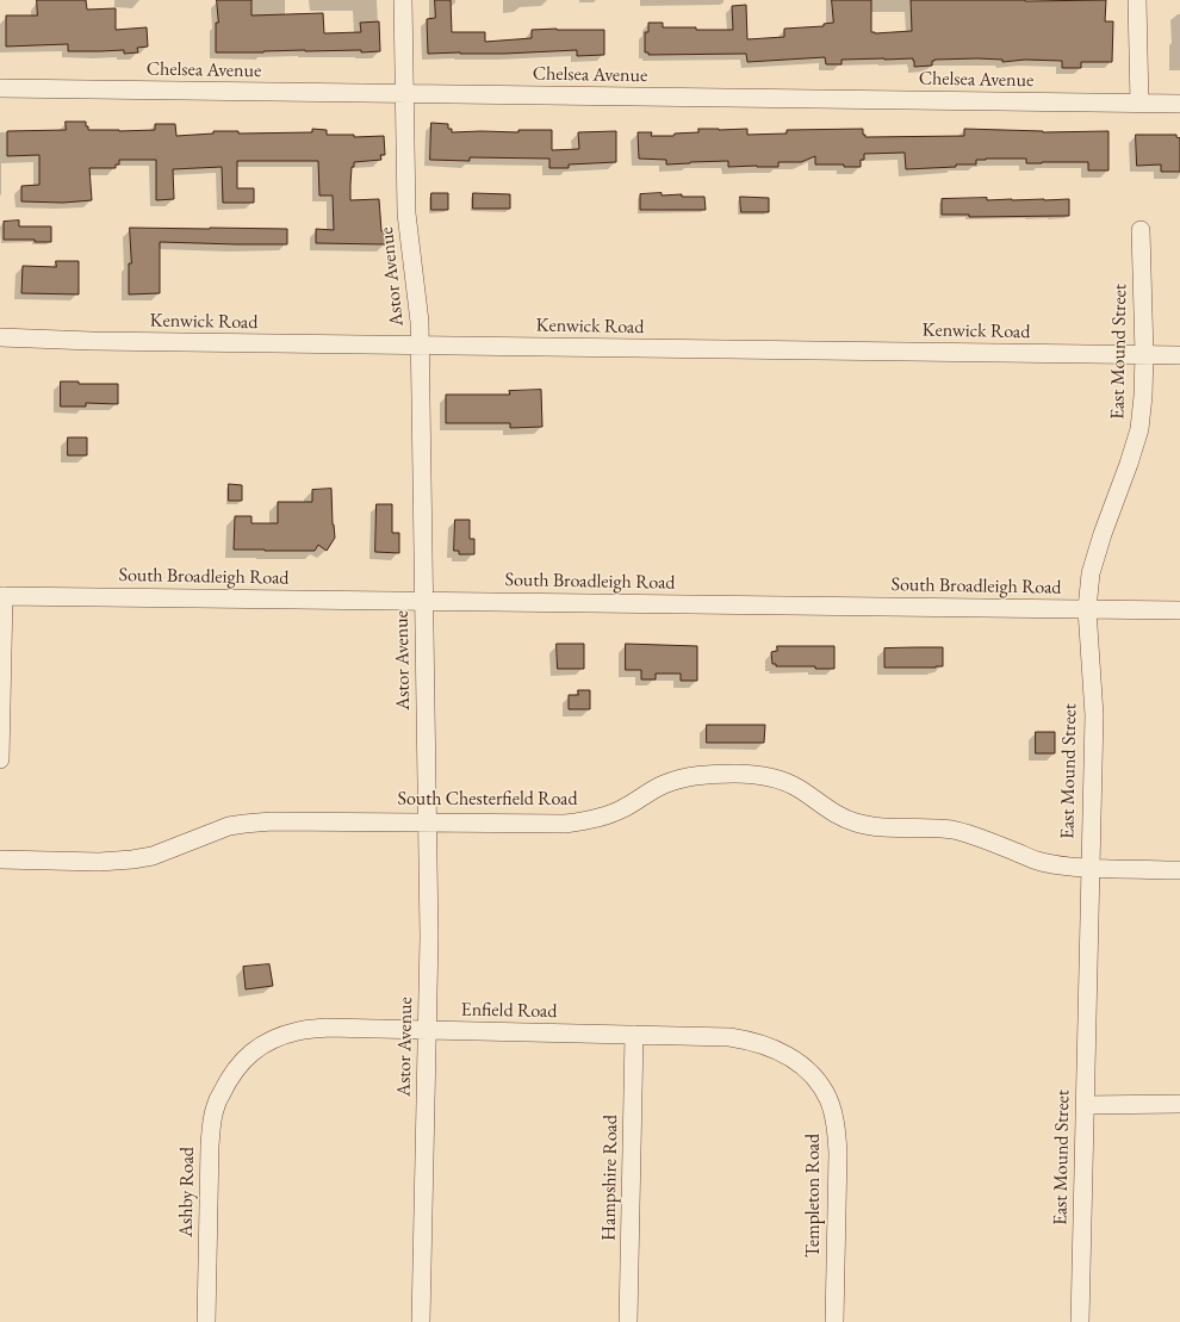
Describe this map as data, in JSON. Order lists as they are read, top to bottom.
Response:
{
  "streets": {
    "street": [
      "Chelsea Avenue",
      "Astor Avenue",
      "Kenwick Road",
      "East Mound Street",
      "South Broadleigh Road",
      "South Chesterfield Road",
      "Enfield Road",
      "Hampshire Road",
      "Ashby Road",
      "Templeton Road"
    ]
  },
  "crossings": [
    ["Chelsea Avenue", "Astor Avenue"],
    ["Astor Avenue", "Kenwick Road"],
    ["Astor Avenue", "South Broadleigh Road"],
    ["Astor Avenue", "South Chesterfield Road"],
    ["Astor Avenue", "Enfield Road"],
    ["Kenwick Road", "East Mound Street"],
    ["East Mound Street", "South Broadleigh Road"],
    ["East Mound Street", "South Chesterfield Road"],
    ["Enfield Road", "Hampshire Road"],
    ["Enfield Road", "Ashby Road"],
    ["Enfield Road", "Templeton Road"]
  ]
}
